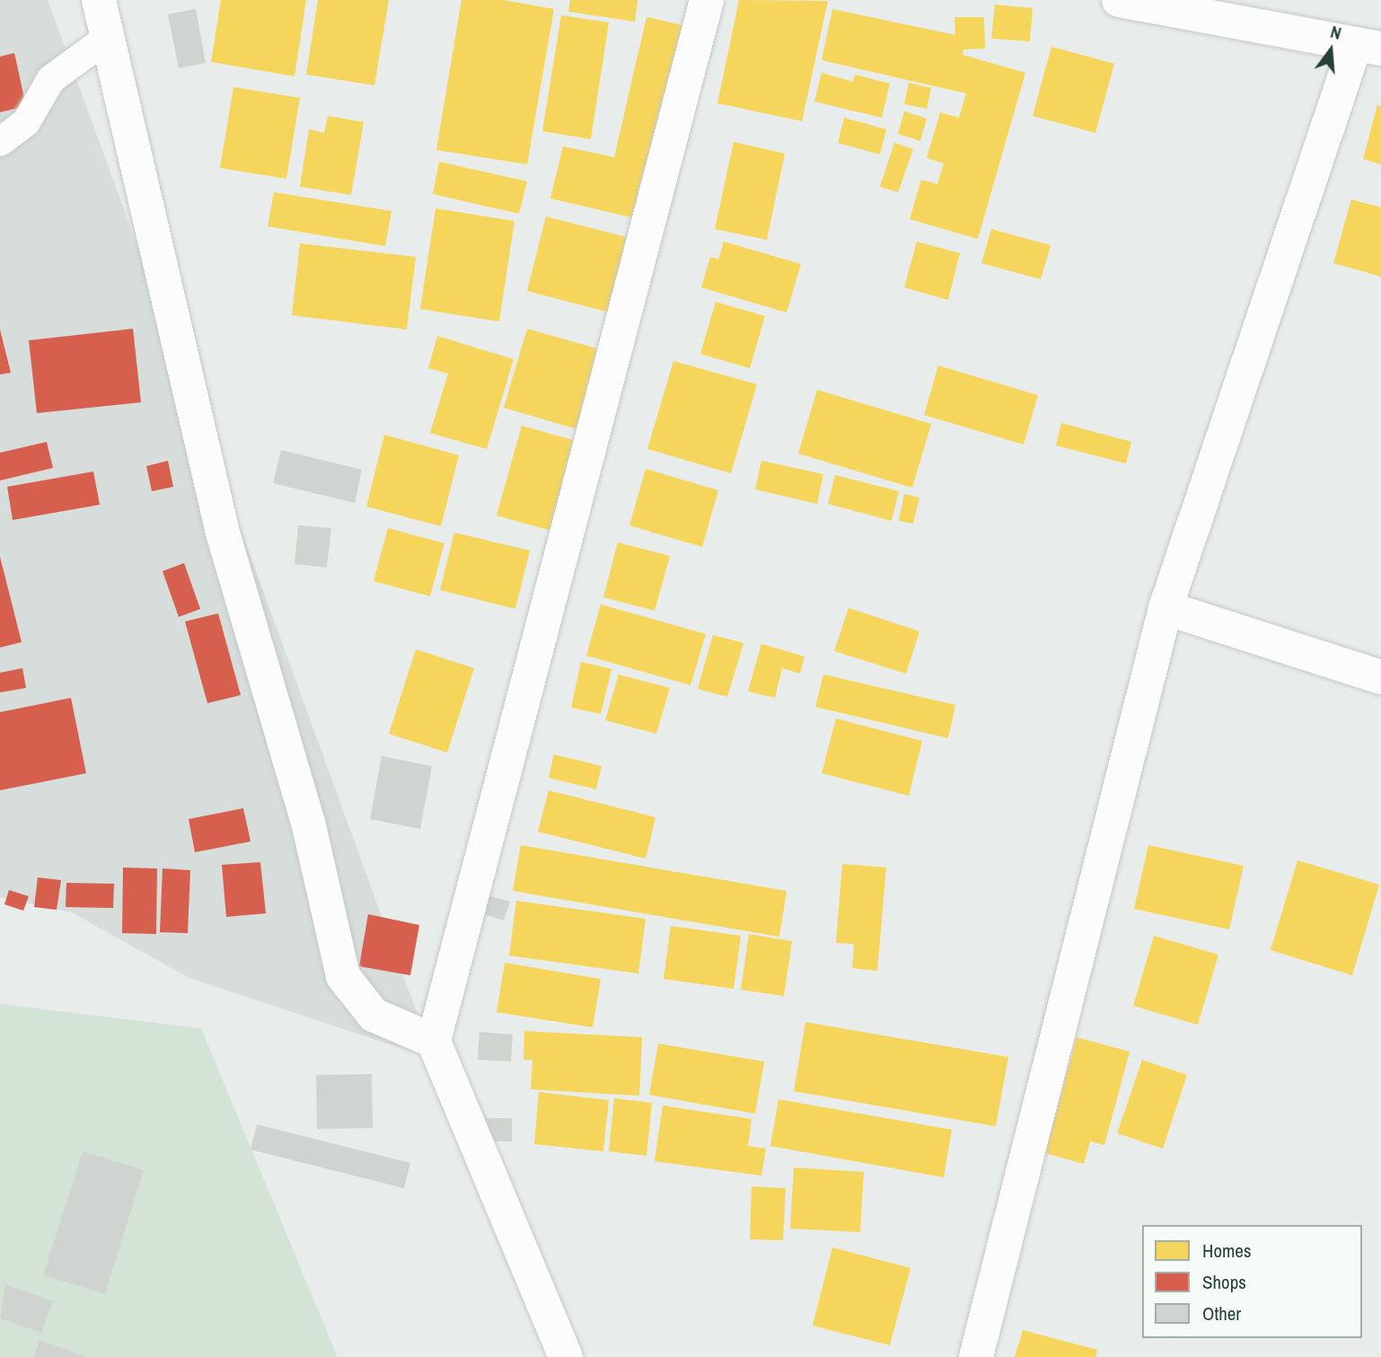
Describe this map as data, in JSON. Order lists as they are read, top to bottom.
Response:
{
  "legend": ["Homes", "Shops", "Other"],
  "north": "top"
}
